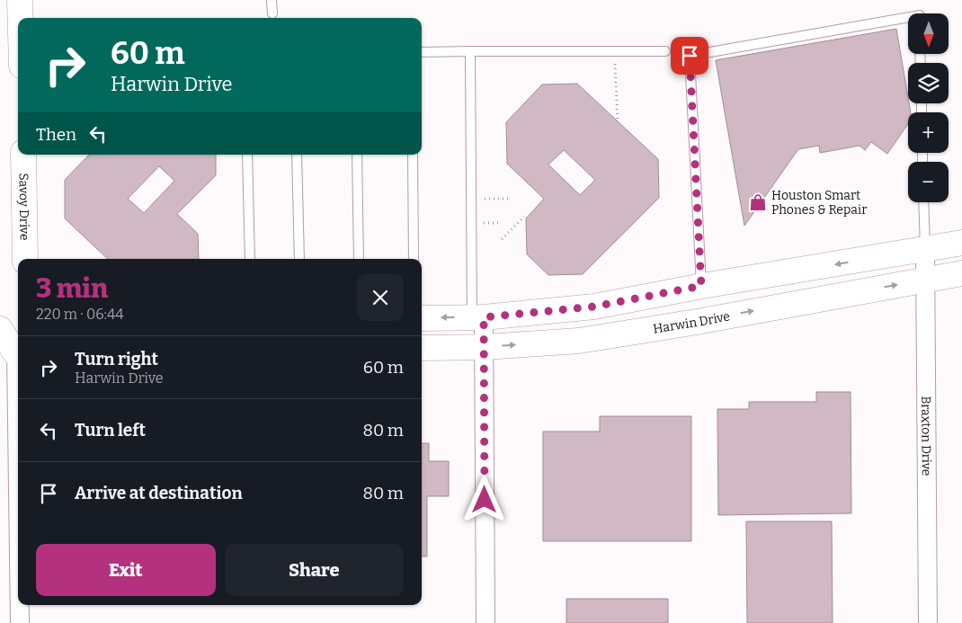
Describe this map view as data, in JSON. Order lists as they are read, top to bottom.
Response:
{
  "streets": {
    "main road": ["Savoy Drive", "Harwin Drive"],
    "street": ["Braxton Drive"]
  },
  "crossings": [
    ["Harwin Drive", "Braxton Drive"]
  ],
  "places": {
    "shop": ["Houston Smart Phones & Repair"]
  },
  "north": "bottom",
  "page": {
    "map_buttons": ["+", "−"],
    "turn": ["60 m", "Harwin Drive"],
    "then": "Then",
    "heading": ["3 min", "220 m · 06:44"],
    "list": [
      {
        "name": "Turn right",
        "note": "Harwin Drive",
        "value": "60 m"
      },
      {
        "name": "Turn left",
        "value": "80 m"
      },
      {
        "name": "Arrive at destination",
        "value": "80 m"
      }
    ],
    "buttons": ["Exit", "Share"]
  }
}
